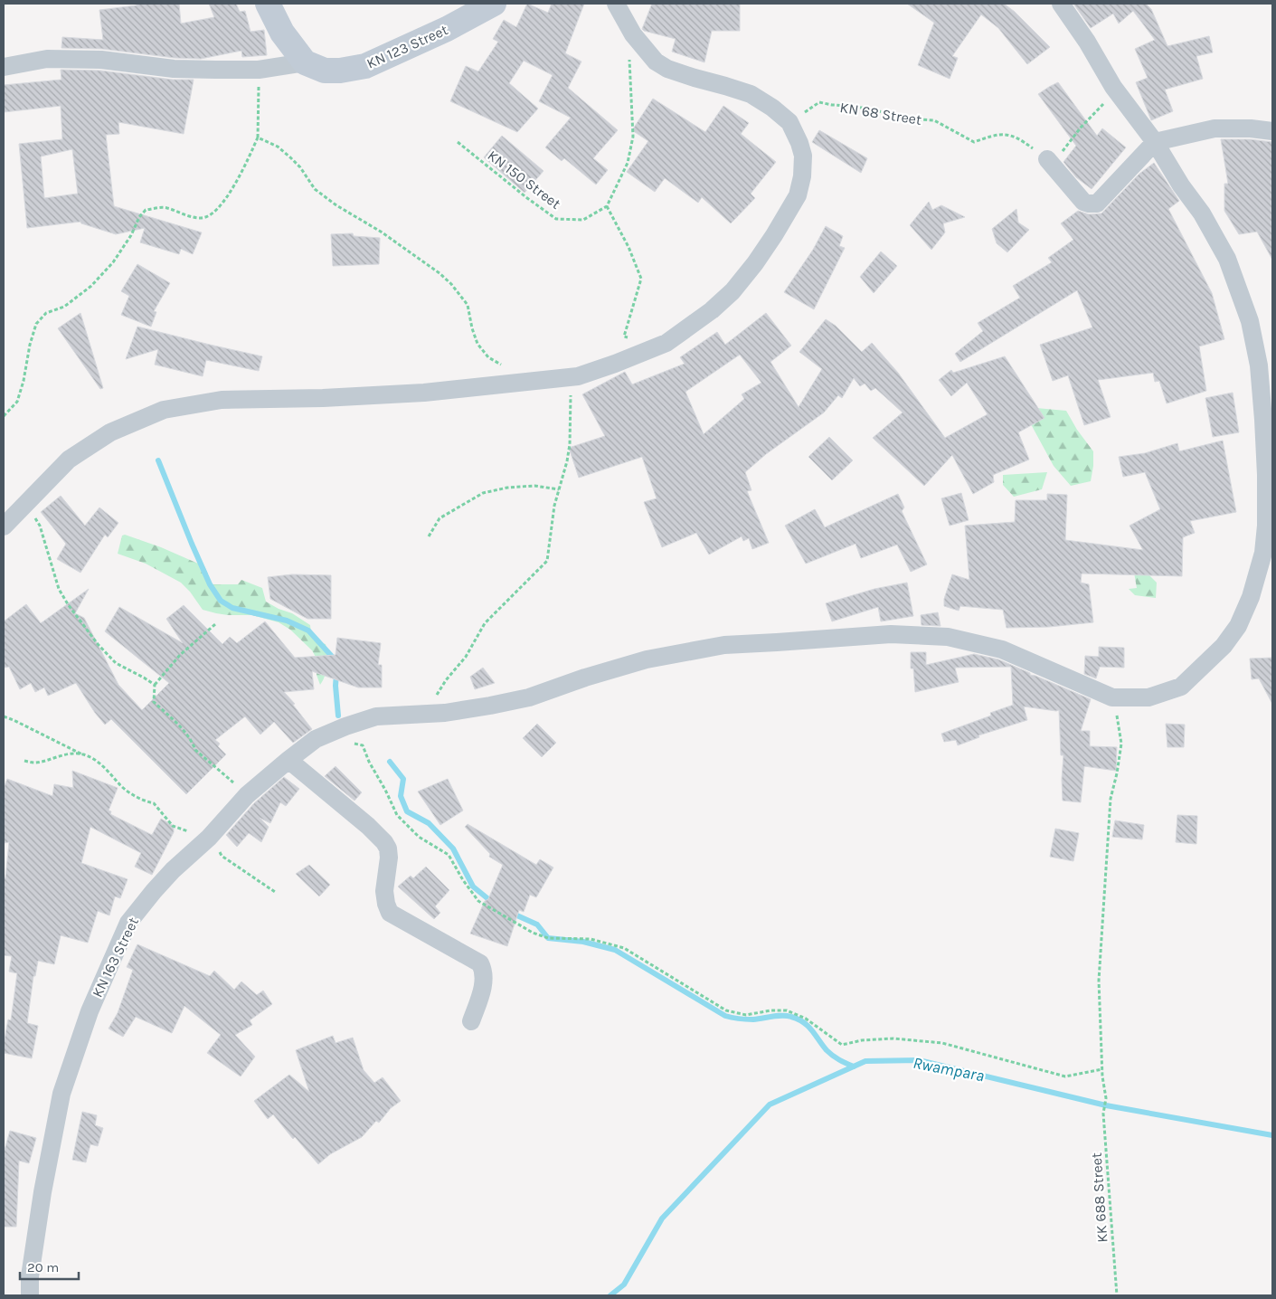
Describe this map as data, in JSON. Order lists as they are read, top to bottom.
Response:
{
  "streets": {
    "main road": ["KN 123 Street"],
    "street": ["KN 163 Street"],
    "path": ["KN 68 Street", "KN 150 Street", "KK 688 Street"]
  },
  "crossings": [
    ["KN 163 Street", "KK 688 Street"]
  ],
  "water": ["Rwampara"],
  "scale_bar": "20 m"
}
